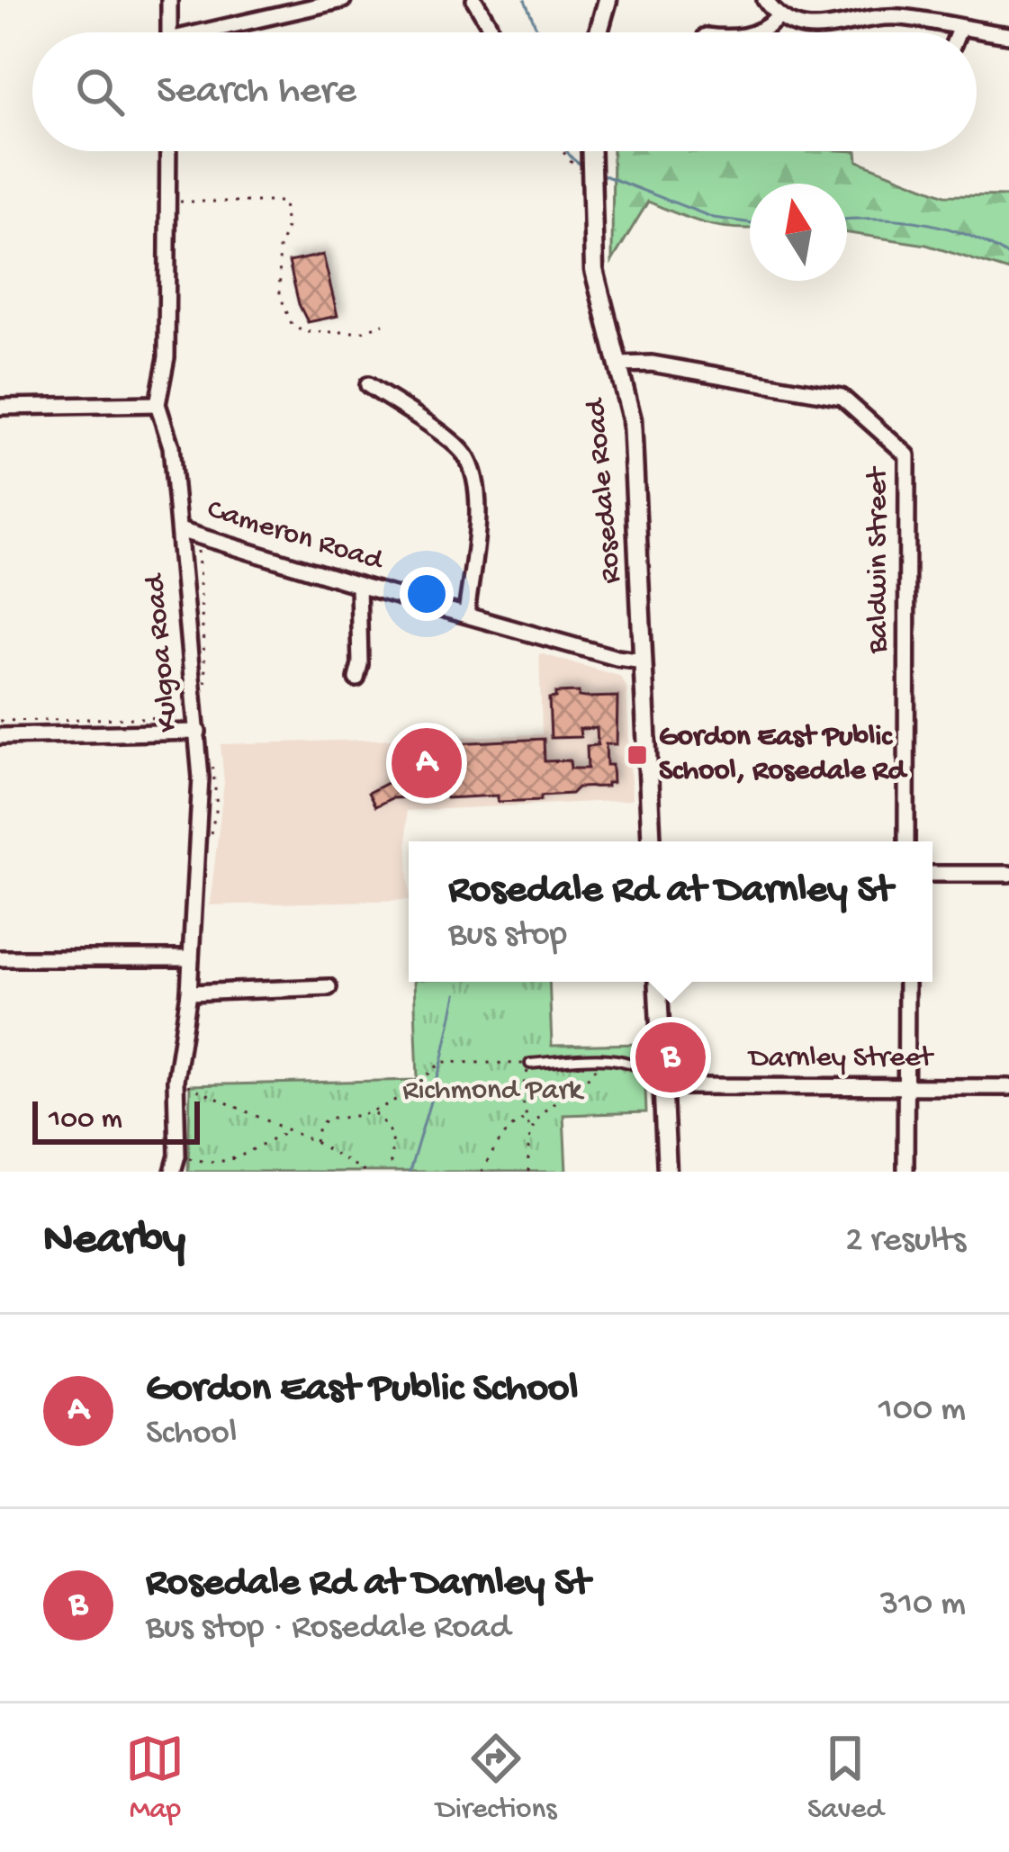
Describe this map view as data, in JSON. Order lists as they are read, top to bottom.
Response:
{
  "streets": {
    "street": [
      "Rosedale Road",
      "Cameron Road",
      "Baldwin Street",
      "Kulgoa Road",
      "Darnley Street"
    ]
  },
  "crossings": [
    ["Rosedale Road", "Cameron Road"],
    ["Rosedale Road", "Baldwin Street"],
    ["Cameron Road", "Kulgoa Road"]
  ],
  "parks": ["Richmond Park"],
  "places": {
    "transit": ["Gordon East Public School, Rosedale Rd"]
  },
  "scale_bar": "100 m",
  "north": "top",
  "page": {
    "search": "Search here",
    "pins": ["A", "B"],
    "popup": ["Rosedale Rd at Darnley St", "Bus stop"],
    "scale": "100 m",
    "heading": ["Nearby", "2 results"],
    "list": [
      {
        "mark": "A",
        "name": "Gordon East Public School",
        "note": "School",
        "value": "100 m"
      },
      {
        "mark": "B",
        "name": "Rosedale Rd at Darnley St",
        "note": "Bus stop · Rosedale Road",
        "value": "310 m"
      }
    ],
    "nav": ["Map", "Directions", "Saved"]
  }
}
